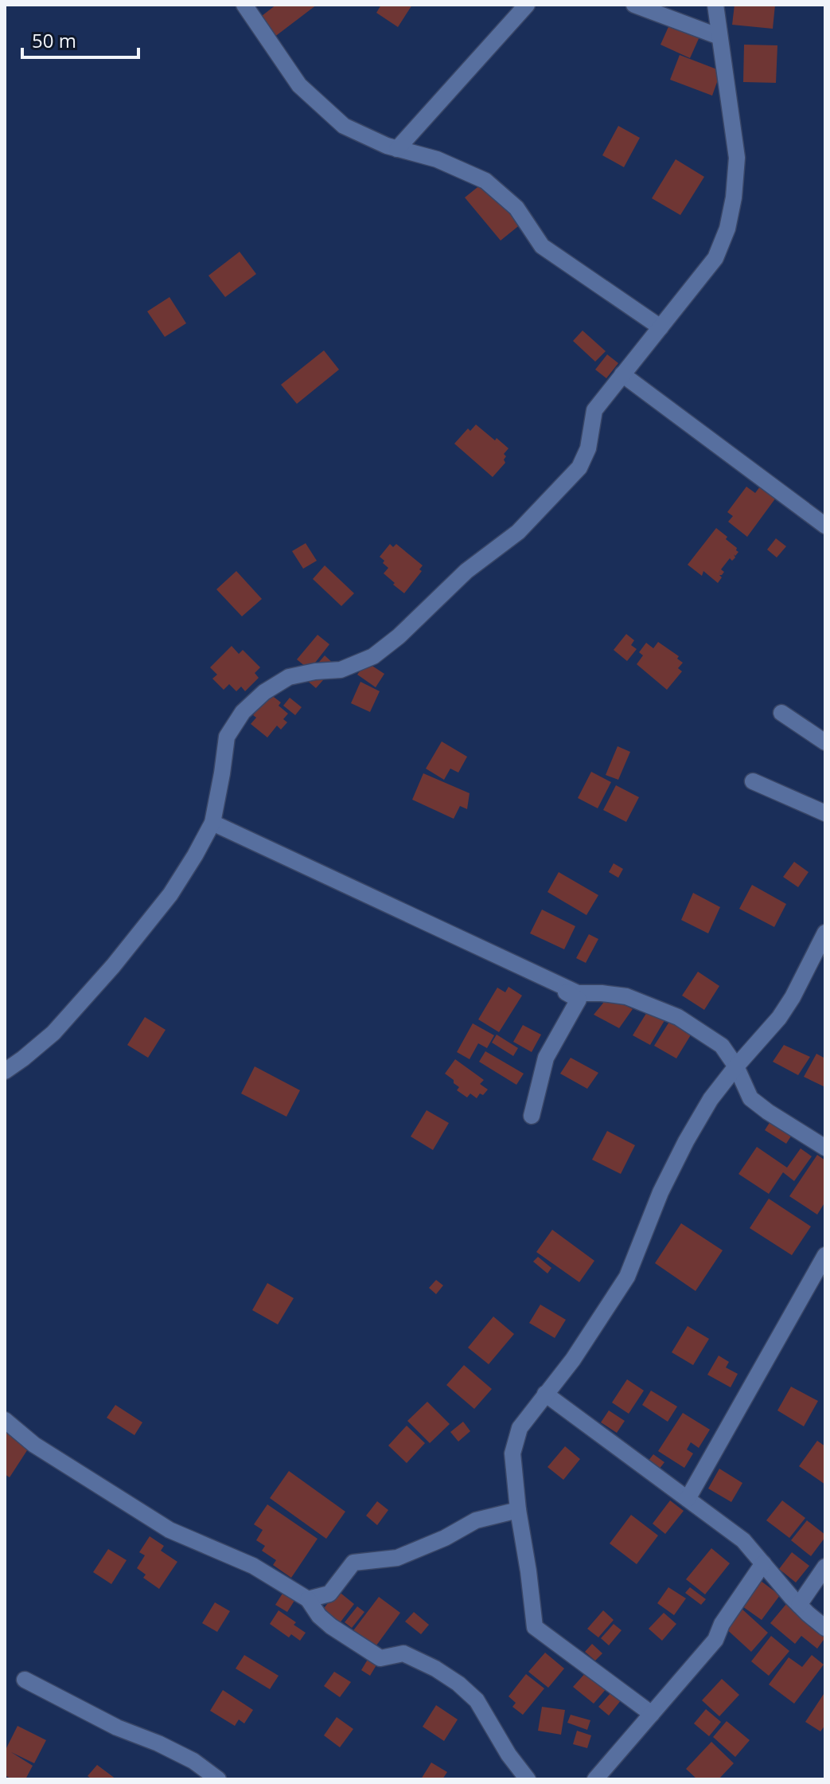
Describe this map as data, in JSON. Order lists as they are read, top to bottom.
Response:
{
  "scale_bar": "50 m"
}
